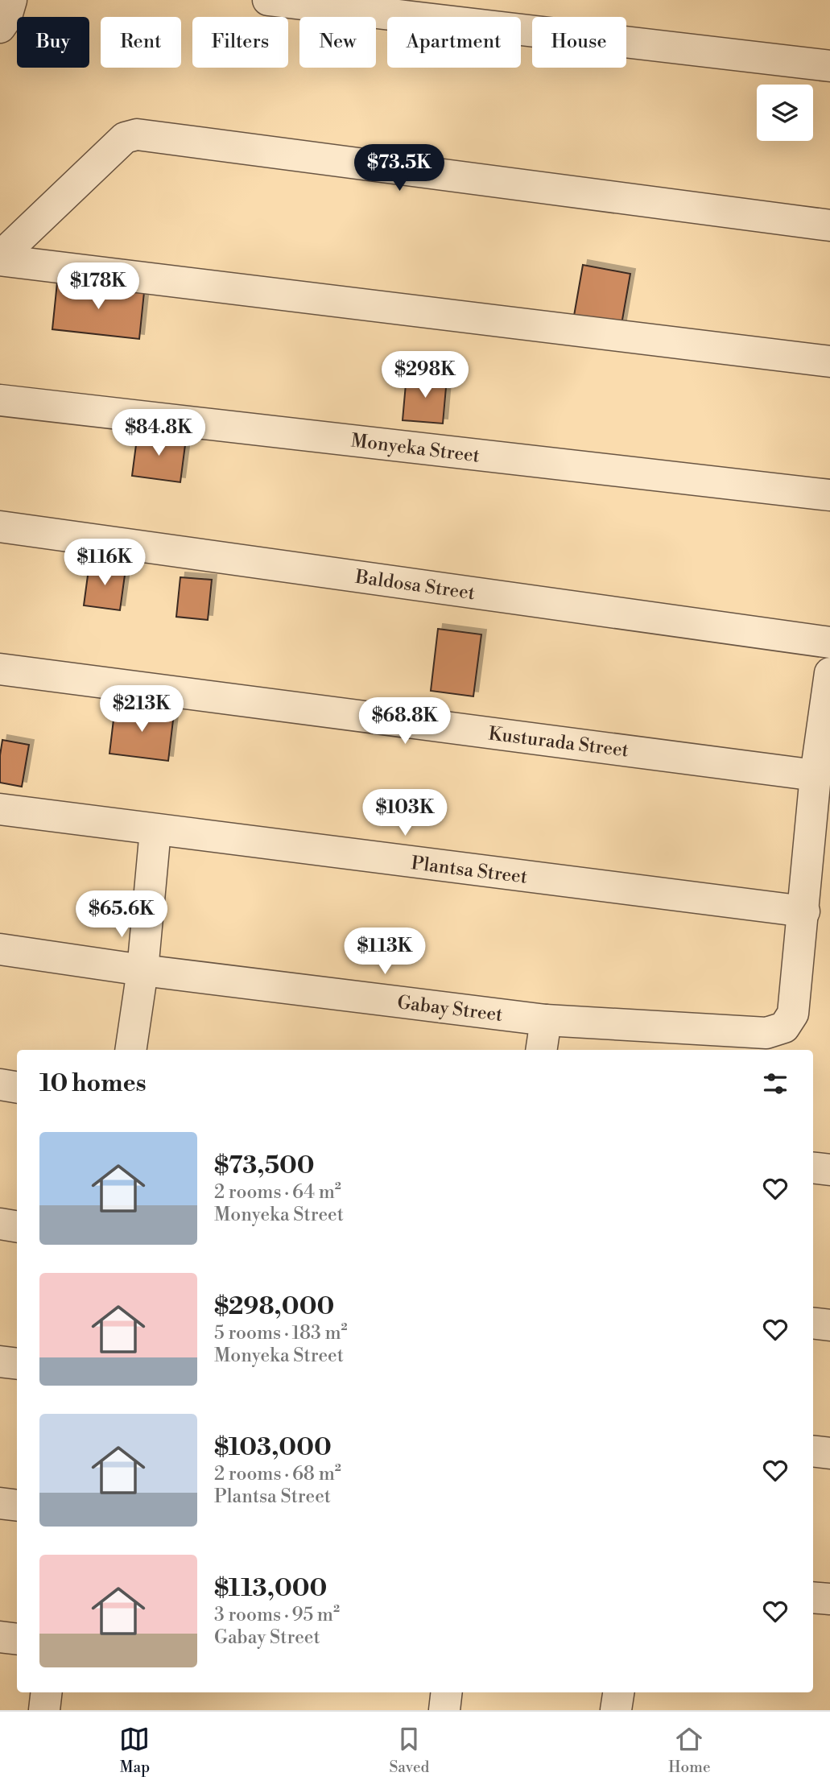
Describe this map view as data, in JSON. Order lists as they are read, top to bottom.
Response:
{
  "streets": {
    "street": [
      "Monyeka Street",
      "Baldosa Street",
      "Kusturada Street",
      "Plantsa Street",
      "Gabay Street"
    ]
  },
  "crossings": [
    ["Plantsa Street", "Gabay Street"]
  ],
  "page": {
    "chip": [
      "Buy",
      "Rent",
      "Filters",
      "New",
      "Apartment",
      "House"
    ],
    "price": [
      "$73.5K",
      "$178K",
      "$298K",
      "$84.8K",
      "$116K",
      "$213K",
      "$68.8K",
      "$103K",
      "$65.6K",
      "$113K"
    ],
    "heading": "10 homes",
    "list": [
      {
        "name": "$73,500",
        "note": "2 rooms · 64 m² · Monyeka Street"
      },
      {
        "name": "$298,000",
        "note": "5 rooms · 183 m² · Monyeka Street"
      },
      {
        "name": "$103,000",
        "note": "2 rooms · 68 m² · Plantsa Street"
      },
      {
        "name": "$113,000",
        "note": "3 rooms · 95 m² · Gabay Street"
      }
    ],
    "tabs": ["Map", "Saved", "Home"]
  }
}
